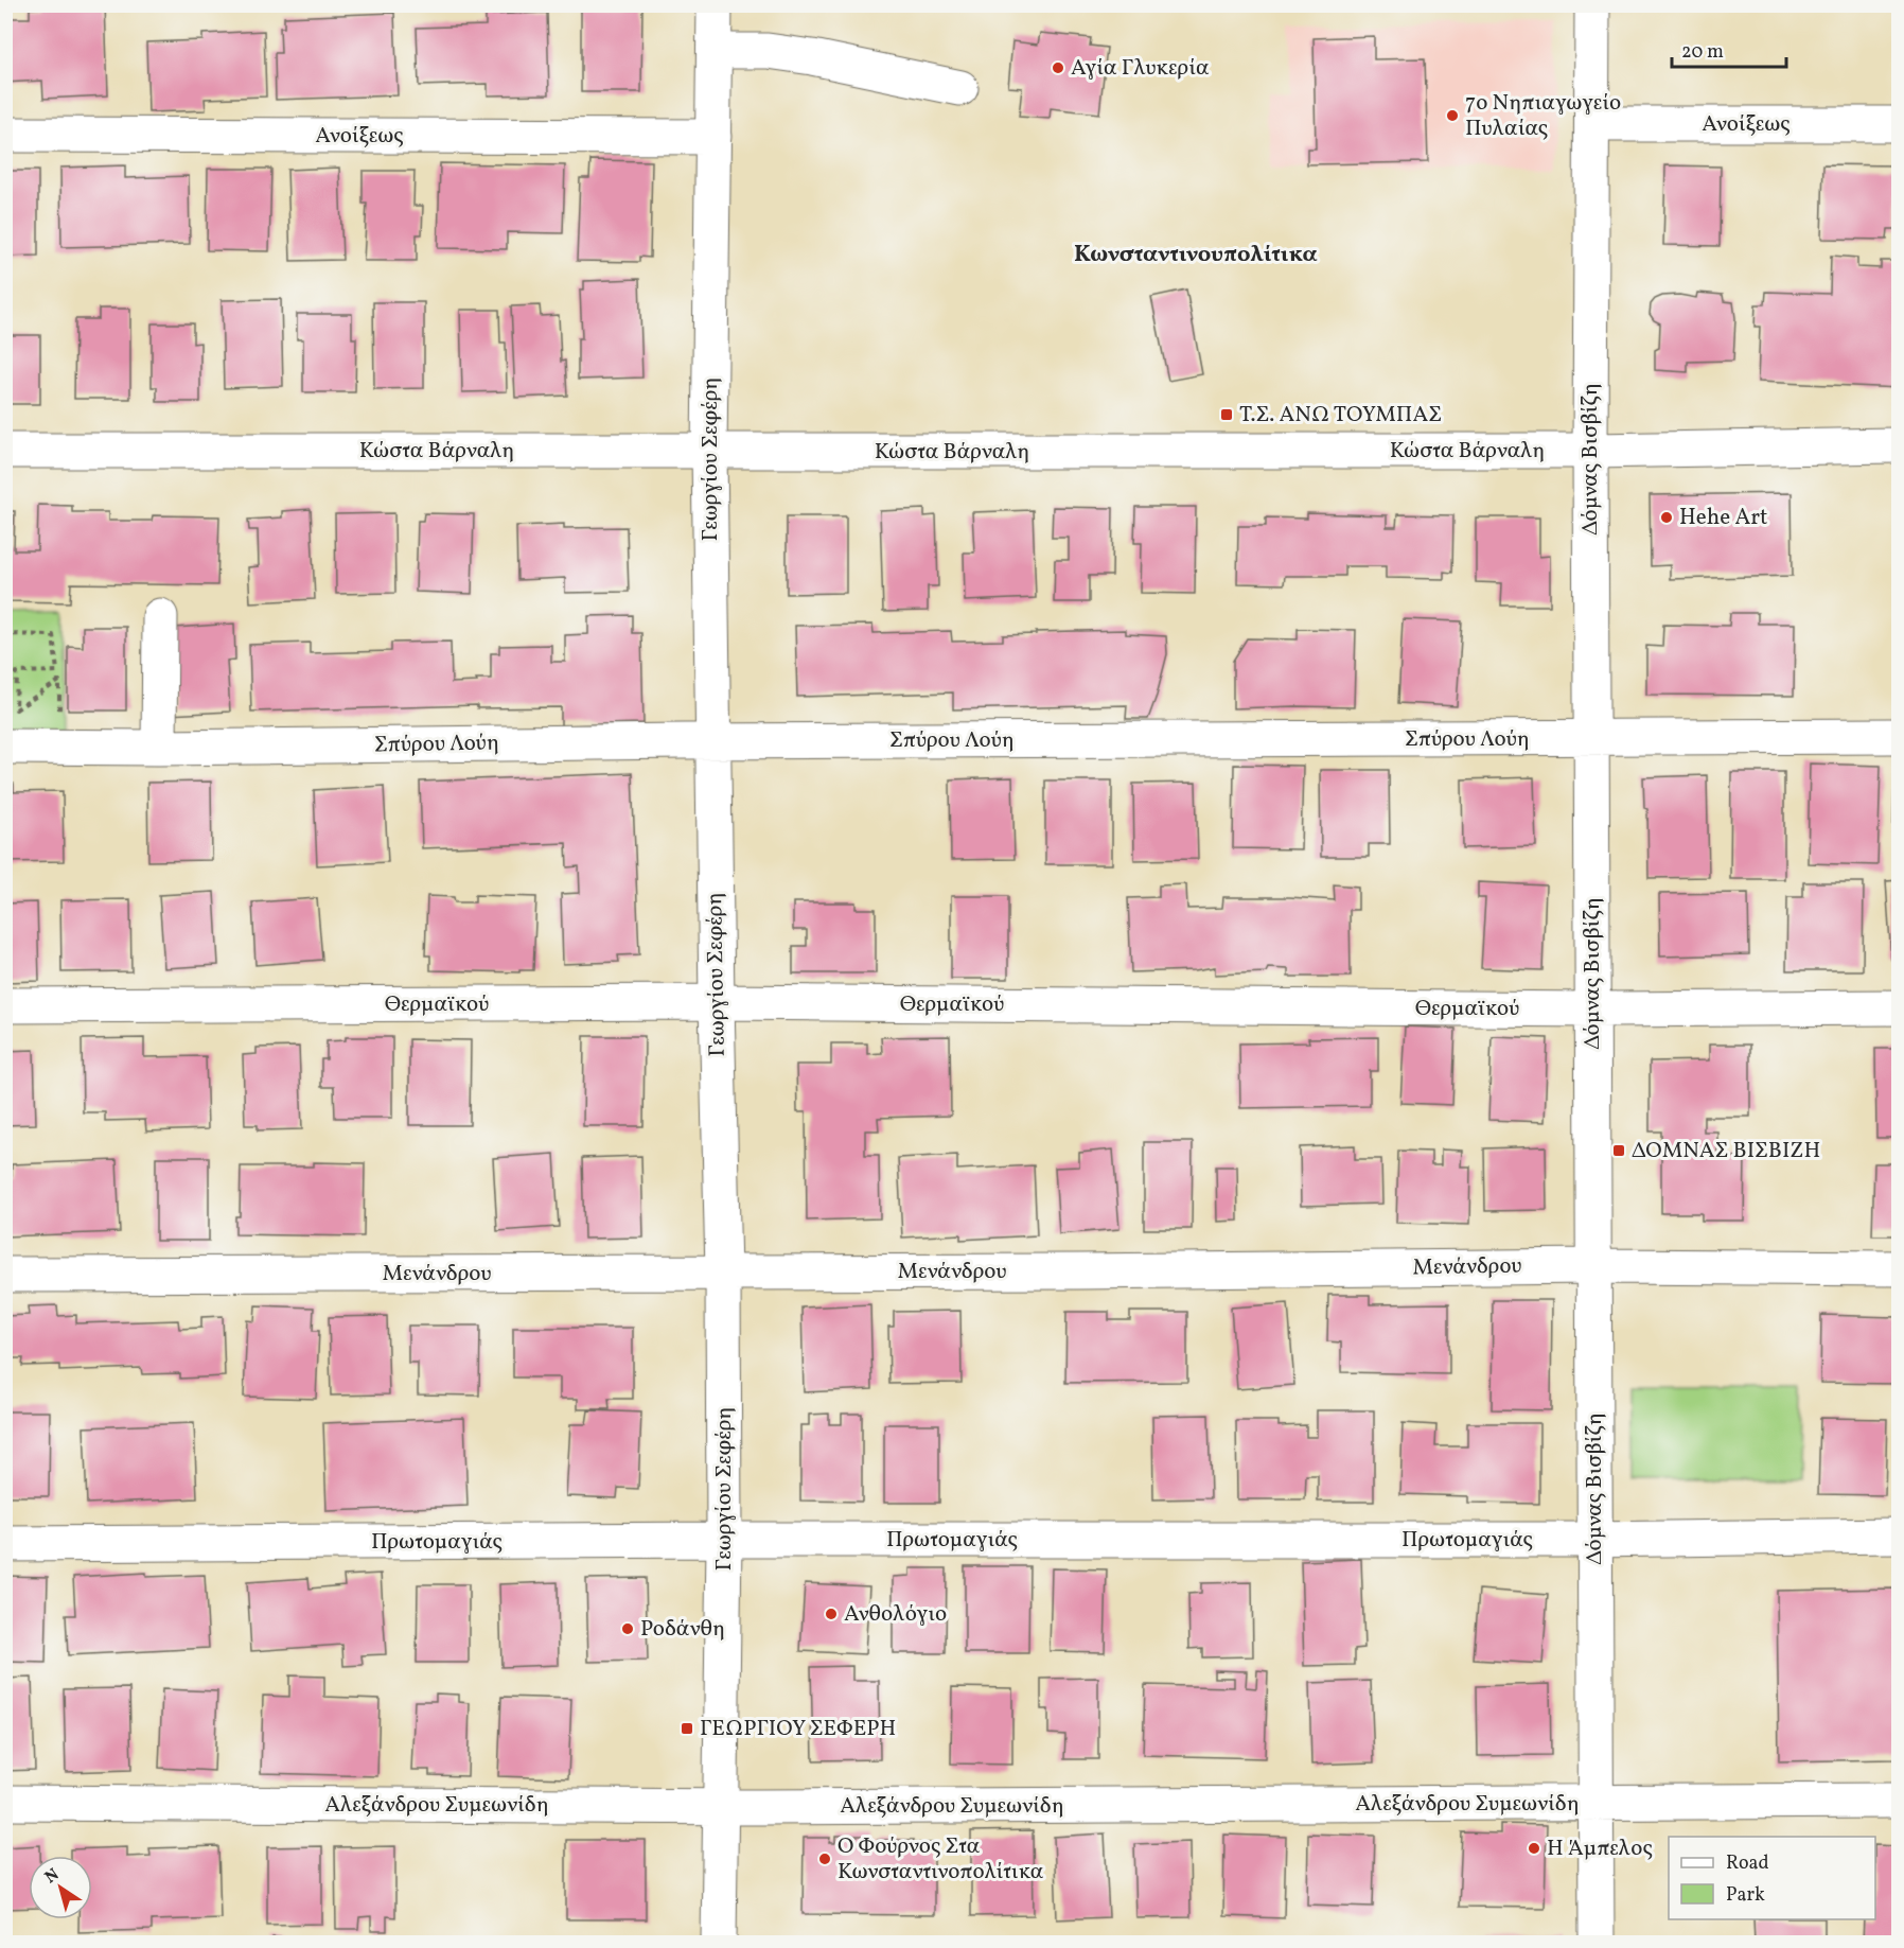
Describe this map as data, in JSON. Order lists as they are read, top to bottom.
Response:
{
  "streets": {
    "street": [
      "Ανοίξεως",
      "Κώστα Βάρναλη",
      "Γεωργίου Σεφέρη",
      "Δόμνας Βισβίζη",
      "Σπύρου Λούη",
      "Θερμαϊκού",
      "Μενάνδρου",
      "Πρωτομαγιάς",
      "Αλεξάνδρου Συμεωνίδη"
    ]
  },
  "crossings": [
    ["Ανοίξεως", "Γεωργίου Σεφέρη"],
    ["Ανοίξεως", "Δόμνας Βισβίζη"],
    ["Κώστα Βάρναλη", "Γεωργίου Σεφέρη"],
    ["Κώστα Βάρναλη", "Δόμνας Βισβίζη"],
    ["Γεωργίου Σεφέρη", "Σπύρου Λούη"],
    ["Γεωργίου Σεφέρη", "Θερμαϊκού"],
    ["Γεωργίου Σεφέρη", "Μενάνδρου"],
    ["Γεωργίου Σεφέρη", "Πρωτομαγιάς"],
    ["Γεωργίου Σεφέρη", "Αλεξάνδρου Συμεωνίδη"],
    ["Δόμνας Βισβίζη", "Σπύρου Λούη"],
    ["Δόμνας Βισβίζη", "Θερμαϊκού"],
    ["Δόμνας Βισβίζη", "Μενάνδρου"],
    ["Δόμνας Βισβίζη", "Πρωτομαγιάς"],
    ["Δόμνας Βισβίζη", "Αλεξάνδρου Συμεωνίδη"]
  ],
  "districts": ["Κωνσταντινουπολίτικα"],
  "places": {
    "other": [
      "Αγία Γλυκερία",
      "7ο Νηπιαγωγείο Πυλαίας",
      "Hehe Art",
      "Ανθολόγιο",
      "Ροδάνθη",
      "Η Άμπελος",
      "Ο Φούρνος Στα Κωνσταντινοπολίτικα"
    ],
    "transit": ["Τ.Σ. ΑΝΩ ΤΟΥΜΠΑΣ", "ΔΟΜΝΑΣ ΒΙΣΒΙΖΗ", "ΓΕΩΡΓΙΟΥ ΣΕΦΕΡΗ"]
  },
  "legend": ["Road", "Park"],
  "scale_bar": "20 m",
  "north": "top left"
}
